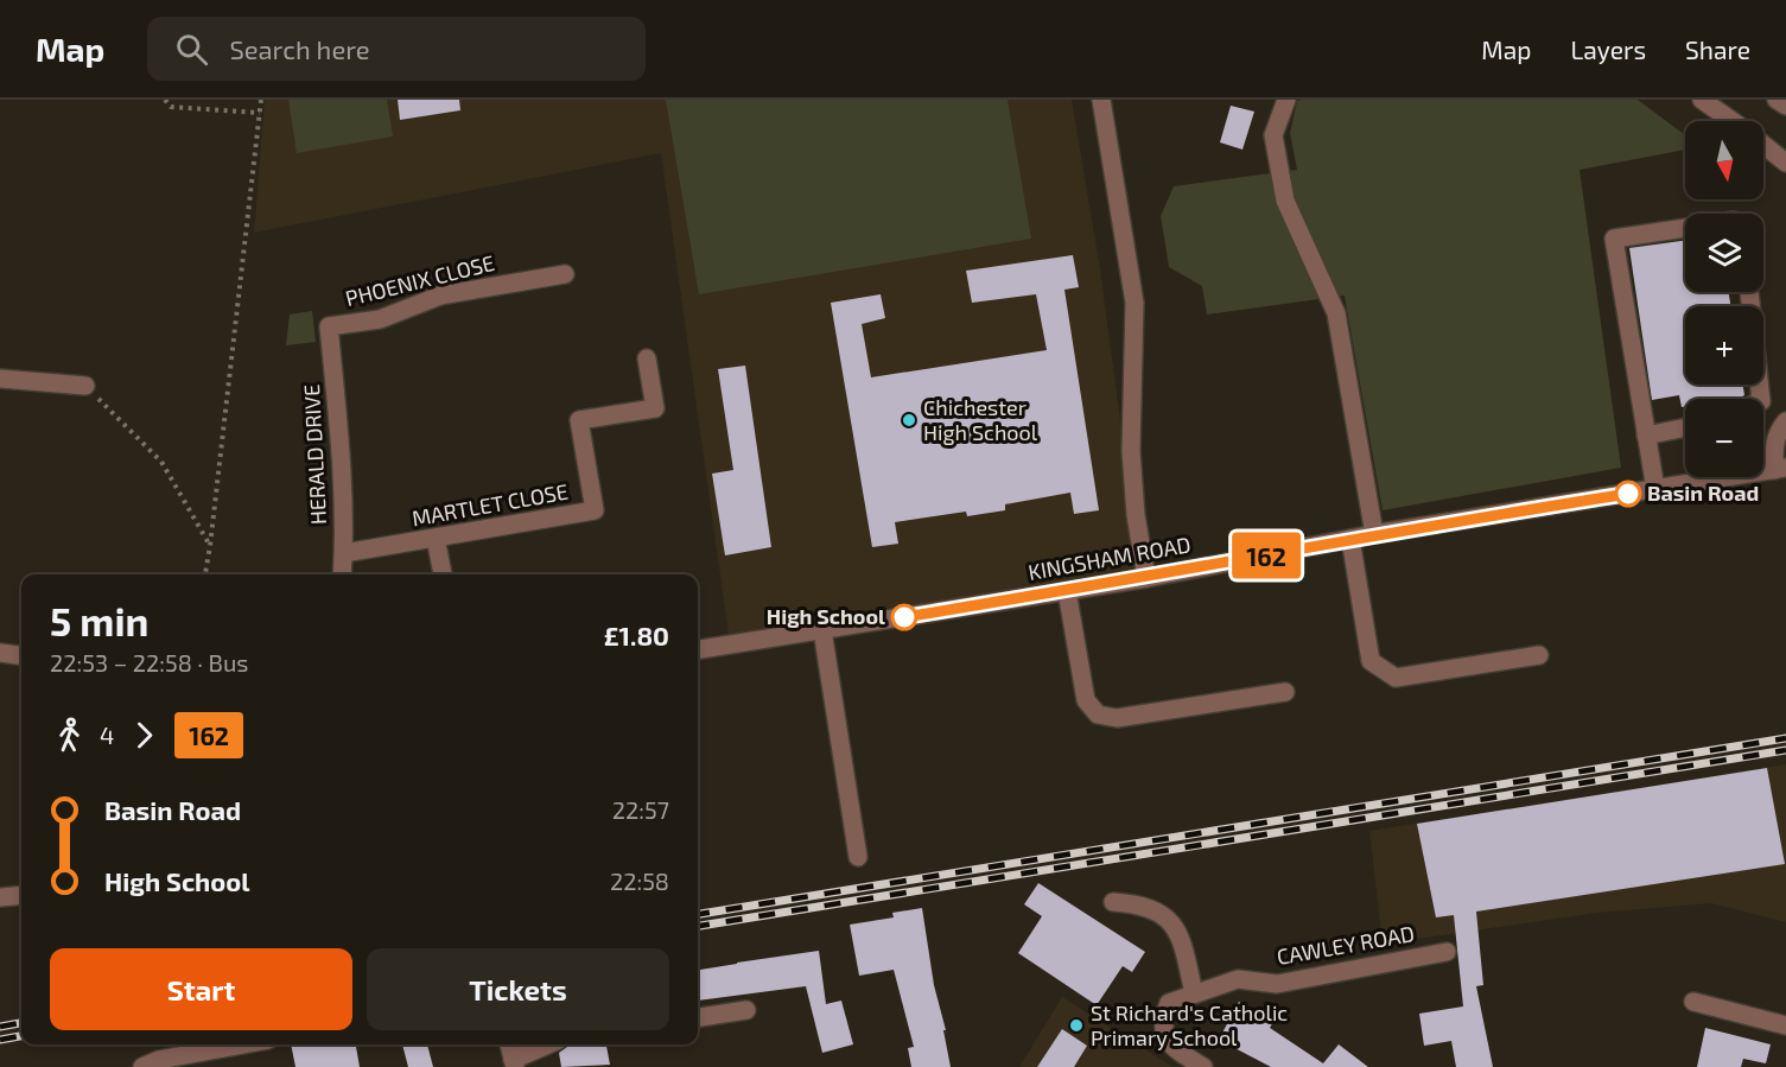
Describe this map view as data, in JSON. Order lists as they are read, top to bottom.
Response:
{
  "streets": {
    "street": [
      "PHOENIX CLOSE",
      "HERALD DRIVE",
      "MARTLET CLOSE",
      "KINGSHAM ROAD",
      "CAWLEY ROAD"
    ]
  },
  "crossings": [
    ["PHOENIX CLOSE", "HERALD DRIVE"],
    ["HERALD DRIVE", "MARTLET CLOSE"]
  ],
  "places": [
    "Chichester High School",
    "Basin Road",
    "High School",
    "St Richard's Catholic Primary School"
  ],
  "lines": ["bus line 162"],
  "north": "bottom",
  "page": {
    "header": "Map",
    "search": "Search here",
    "nav": ["Map", "Layers", "Share"],
    "on_map": "162",
    "map_buttons": ["+", "−"],
    "heading": ["5 min", "22:53 – 22:58 · Bus", "£1.80"],
    "legs": ["4", "162"],
    "list": [
      {
        "name": "Basin Road",
        "value": "22:57"
      },
      {
        "name": "High School",
        "value": "22:58"
      }
    ],
    "buttons": ["Start", "Tickets"]
  }
}
